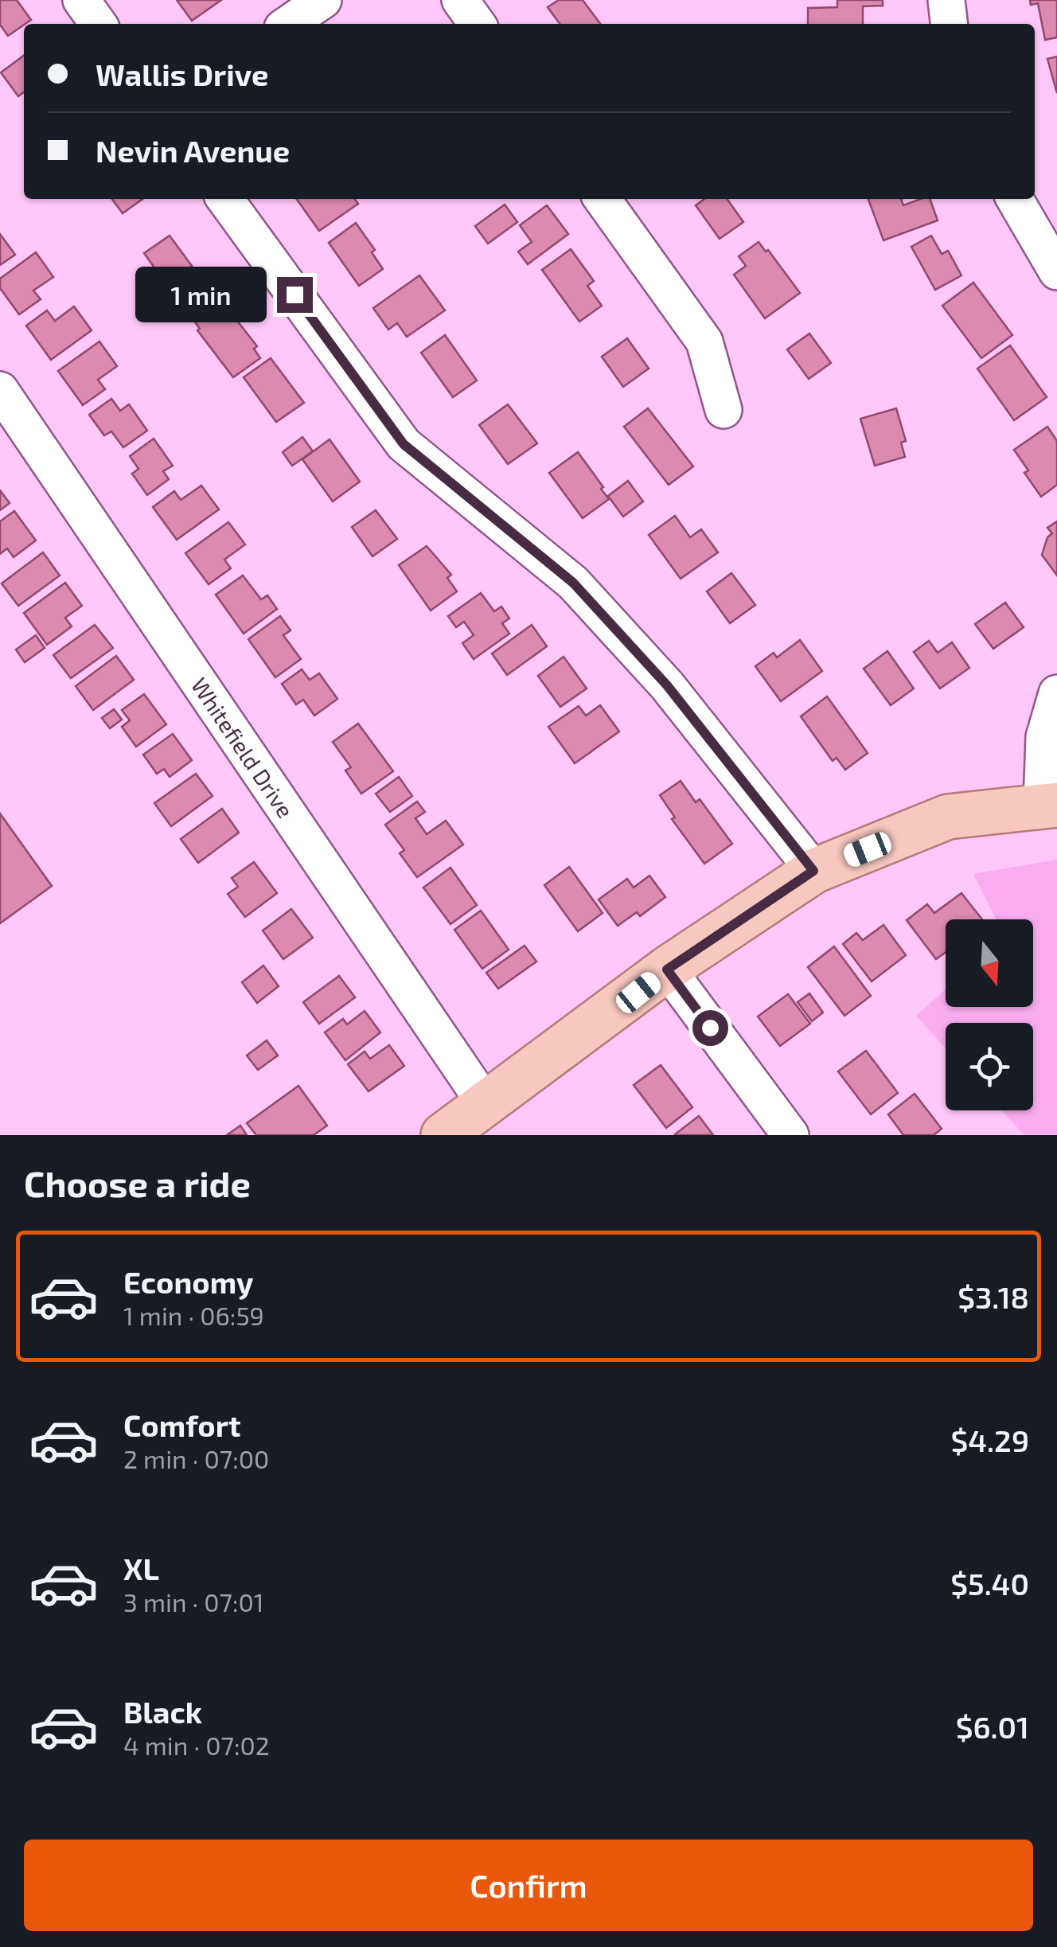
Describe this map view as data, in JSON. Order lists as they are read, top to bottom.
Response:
{
  "streets": {
    "street": ["Whitefield Drive"]
  },
  "north": "bottom",
  "page": {
    "banner": ["Wallis Drive", "Nevin Avenue"],
    "bubble": "1 min",
    "heading": "Choose a ride",
    "list": [
      {
        "name": "Economy",
        "note": "1 min · 06:59",
        "value": "$3.18"
      },
      {
        "name": "Comfort",
        "note": "2 min · 07:00",
        "value": "$4.29"
      },
      {
        "name": "XL",
        "note": "3 min · 07:01",
        "value": "$5.40"
      },
      {
        "name": "Black",
        "note": "4 min · 07:02",
        "value": "$6.01"
      }
    ],
    "buttons": "Confirm"
  }
}
